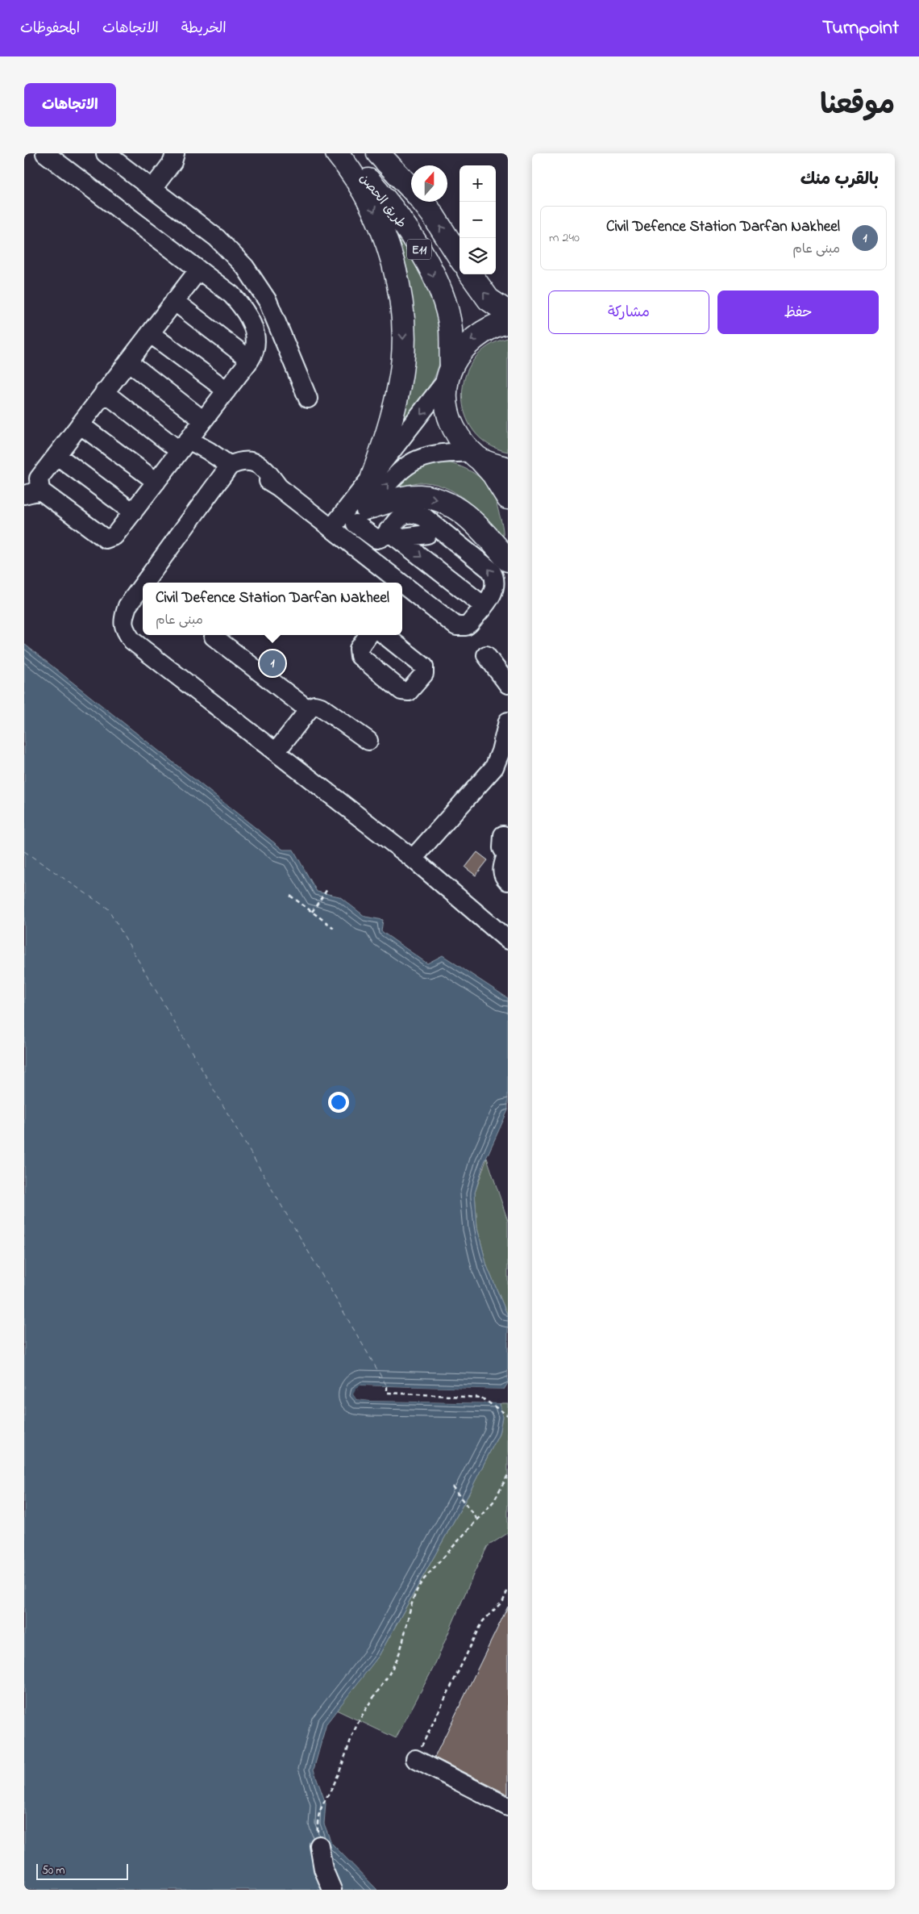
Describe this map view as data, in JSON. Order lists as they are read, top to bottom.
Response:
{
  "streets": {
    "main road": ["طريق الحصن", "E11"]
  },
  "scale_bar": "50 m",
  "north": "top",
  "page": {
    "header": "Turnpoint",
    "nav": ["الخريطة", "الاتجاهات", "المحفوظات"],
    "title": "موقعنا",
    "buttons": [
      "الاتجاهات",
      ["حفظ", "مشاركة"]
    ],
    "heading": "بالقرب منك",
    "map_buttons": ["+", "−"],
    "list": [
      {
        "mark": "1",
        "name": "Civil Defence Station Darfan Nakheel",
        "note": "مبنى عام",
        "value": "240 m"
      }
    ],
    "popup": ["Civil Defence Station Darfan Nakheel", "مبنى عام"],
    "pins": "1",
    "scale": "50 m"
  }
}
